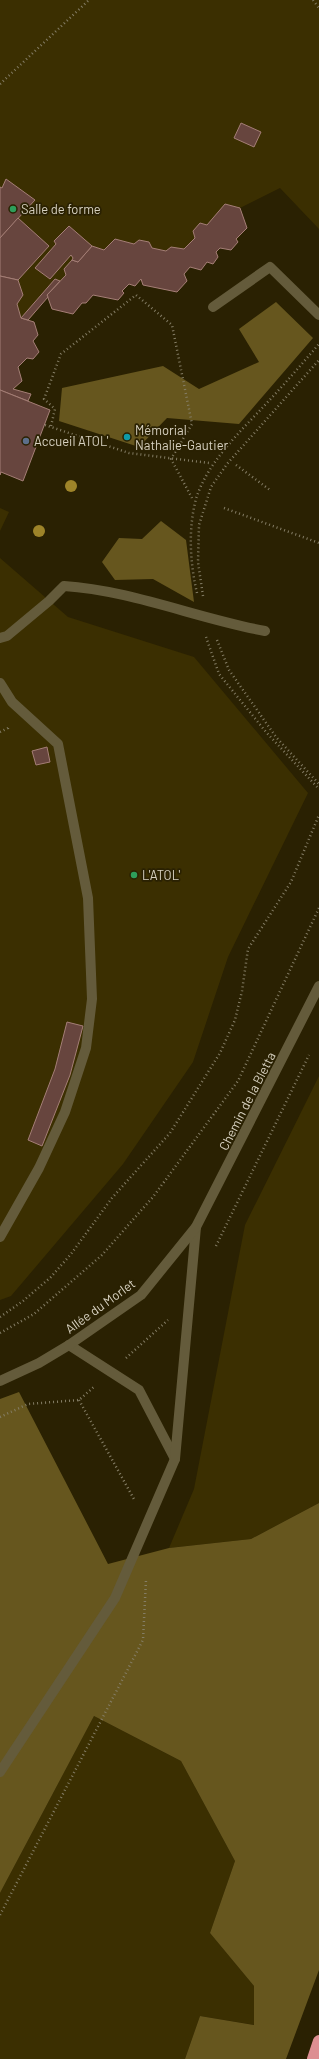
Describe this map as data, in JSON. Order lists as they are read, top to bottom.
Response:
{
  "streets": {
    "street": ["Chemin de la Bletta", "Allée du Morlet"]
  },
  "crossings": [
    ["Chemin de la Bletta", "Allée du Morlet"]
  ],
  "places": [
    "Salle de forme",
    "Mémorial Nathalie-Gautier",
    "Accueil ATOL'",
    "L'ATOL'"
  ]
}
